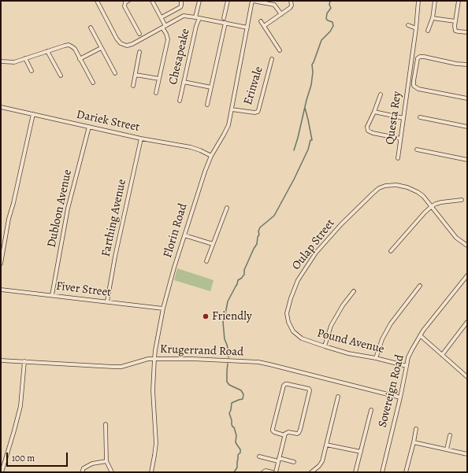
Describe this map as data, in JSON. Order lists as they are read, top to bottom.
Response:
{
  "streets": {
    "street": [
      "Chesapeake",
      "Erinvale",
      "Questa Rey",
      "Dariek Street",
      "Dubloon Avenue",
      "Farthing Avenue",
      "Florin Road",
      "Oulap Street",
      "Fiver Street",
      "Pound Avenue",
      "Krugerrand Road",
      "Sovereign Road"
    ]
  },
  "crossings": [
    ["Erinvale", "Florin Road"],
    ["Dariek Street", "Dubloon Avenue"],
    ["Dariek Street", "Farthing Avenue"],
    ["Dariek Street", "Florin Road"],
    ["Dubloon Avenue", "Fiver Street"],
    ["Farthing Avenue", "Fiver Street"],
    ["Florin Road", "Fiver Street"],
    ["Florin Road", "Krugerrand Road"],
    ["Oulap Street", "Pound Avenue"],
    ["Pound Avenue", "Sovereign Road"],
    ["Krugerrand Road", "Sovereign Road"]
  ],
  "places": ["Friendly"],
  "scale_bar": "100 m"
}
